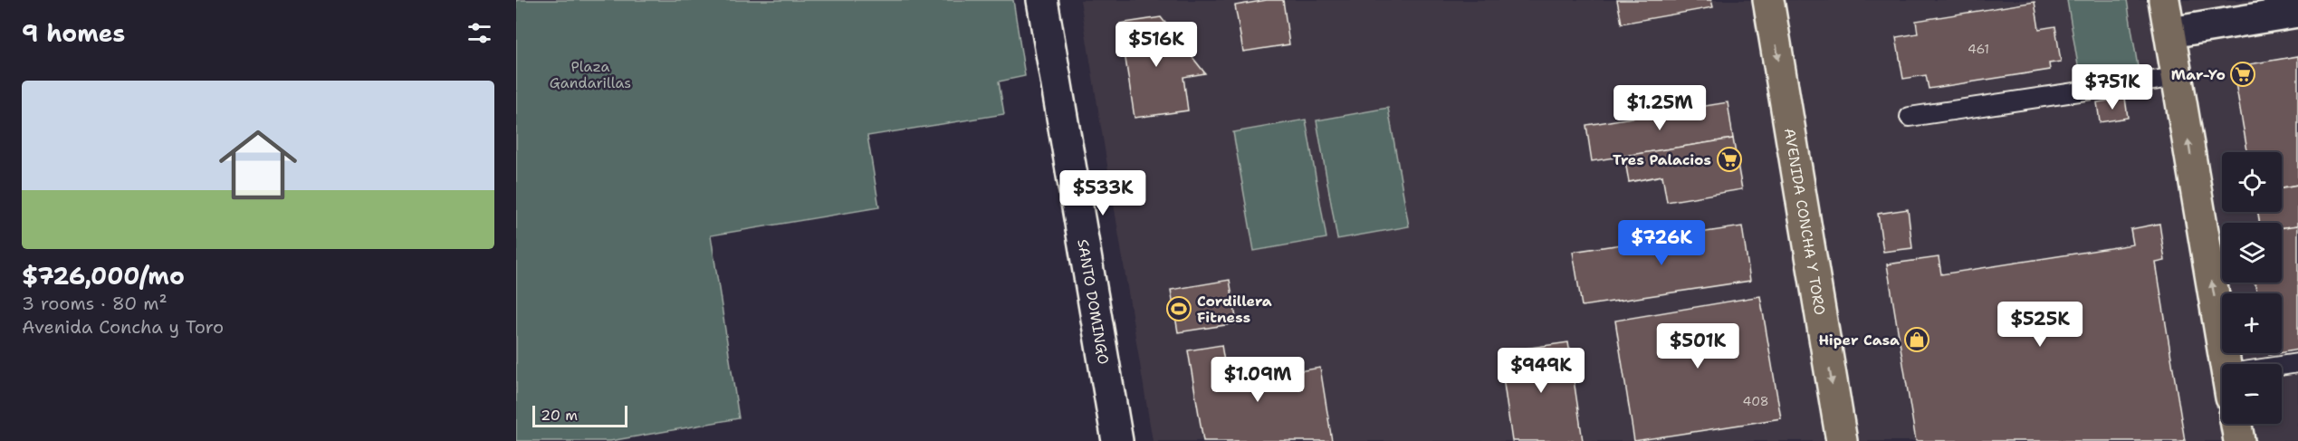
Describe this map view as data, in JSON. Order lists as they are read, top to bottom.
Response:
{
  "streets": {
    "main road": ["AVENIDA CONCHA Y TORO"],
    "street": ["SANTO DOMINGO"]
  },
  "one_way": ["AVENIDA CONCHA Y TORO"],
  "parks": ["Plaza Gandarillas"],
  "places": {
    "supermarket": ["Mar-Yo", "Tres Palacios"],
    "sports": ["Cordillera Fitness"],
    "shop": ["Hiper Casa"]
  },
  "house_numbers": ["461", "408"],
  "scale_bar": "20 m",
  "page": {
    "heading": "9 homes",
    "price": [
      "$516K",
      "$751K",
      "$1.25M",
      "$533K",
      "$726K",
      "$525K",
      "$501K",
      "$949K",
      "$1.09M"
    ],
    "list": [
      {
        "name": "$726,000/mo",
        "note": "3 rooms · 80 m² · Avenida Concha y Toro"
      }
    ],
    "map_buttons": ["+", "−"],
    "scale": "20 m"
  }
}
